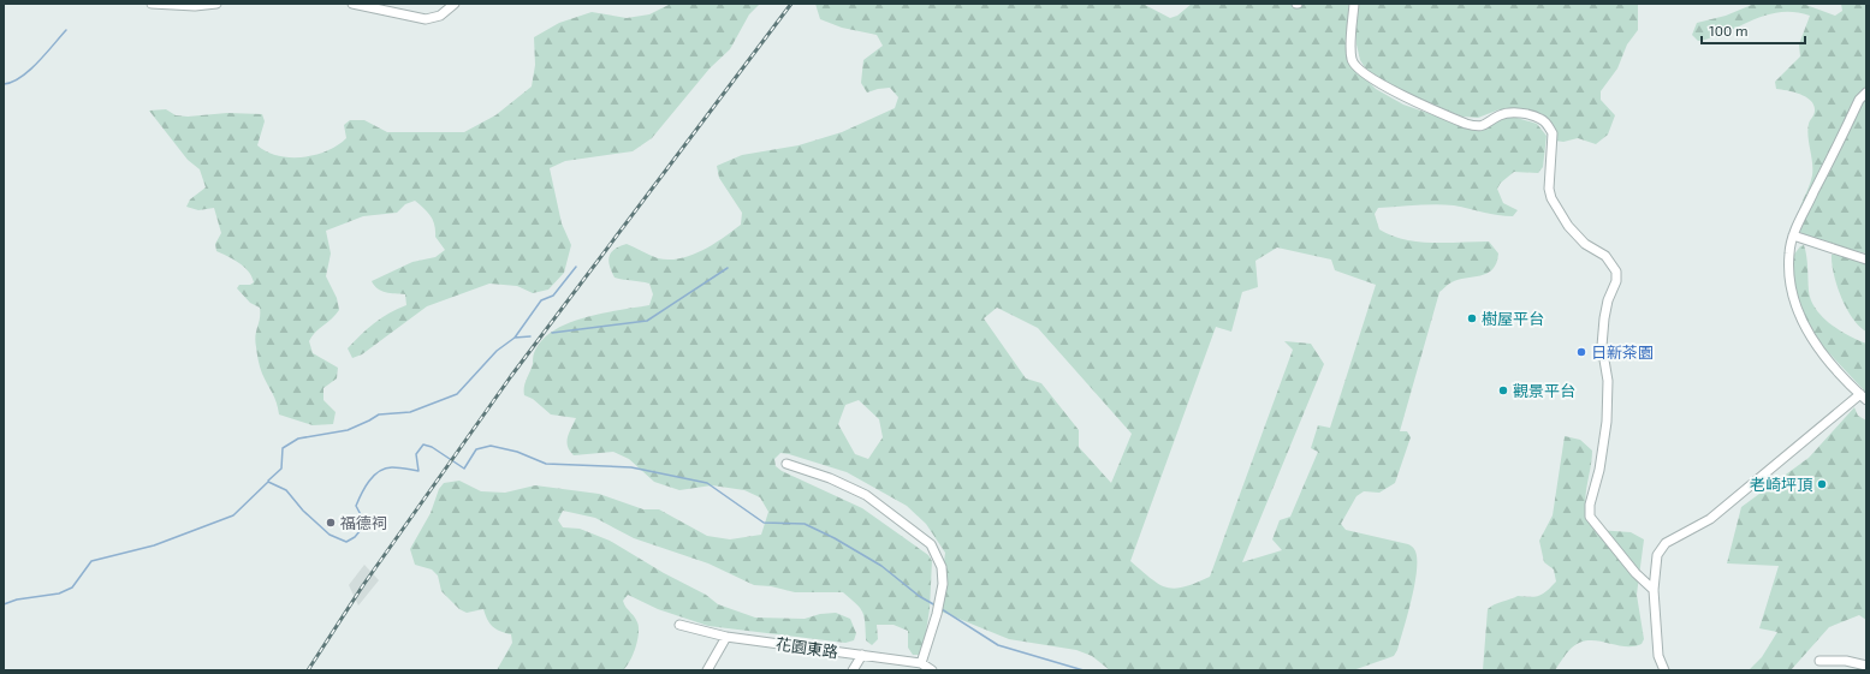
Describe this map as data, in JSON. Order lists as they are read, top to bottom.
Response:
{
  "streets": {
    "street": ["花園東路"]
  },
  "places": [
    "樹屋平台",
    "日新茶園",
    "觀景平台",
    "老崎坪頂",
    "福德祠"
  ],
  "scale_bar": "100 m"
}
